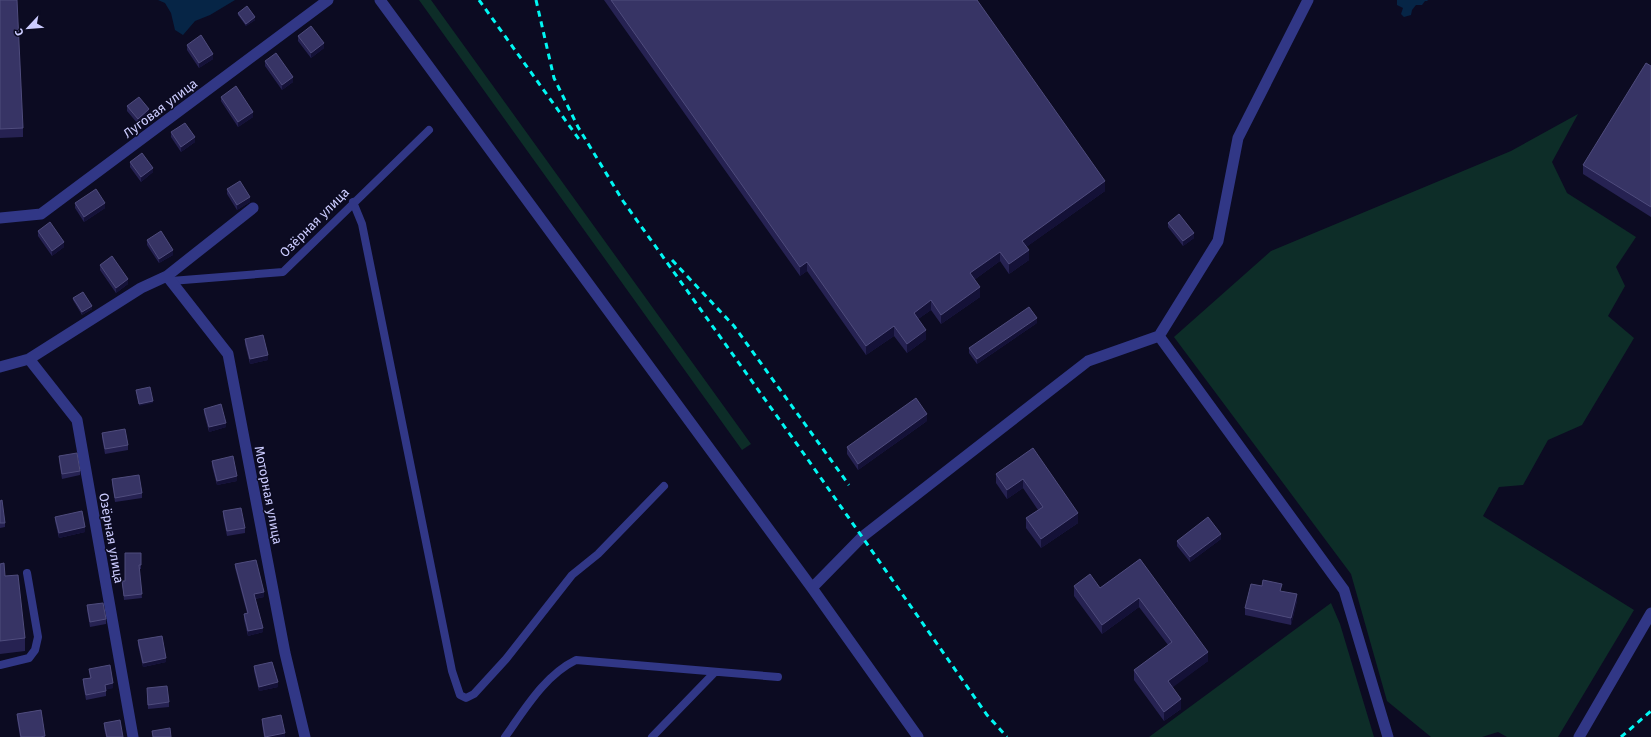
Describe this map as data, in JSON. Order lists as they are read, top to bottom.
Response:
{
  "streets": {
    "street": ["Луговая улица", "Озёрная улица", "Моторная улица"]
  },
  "crossings": [
    ["Озёрная улица", "Моторная улица"]
  ],
  "north": "bottom left"
}
